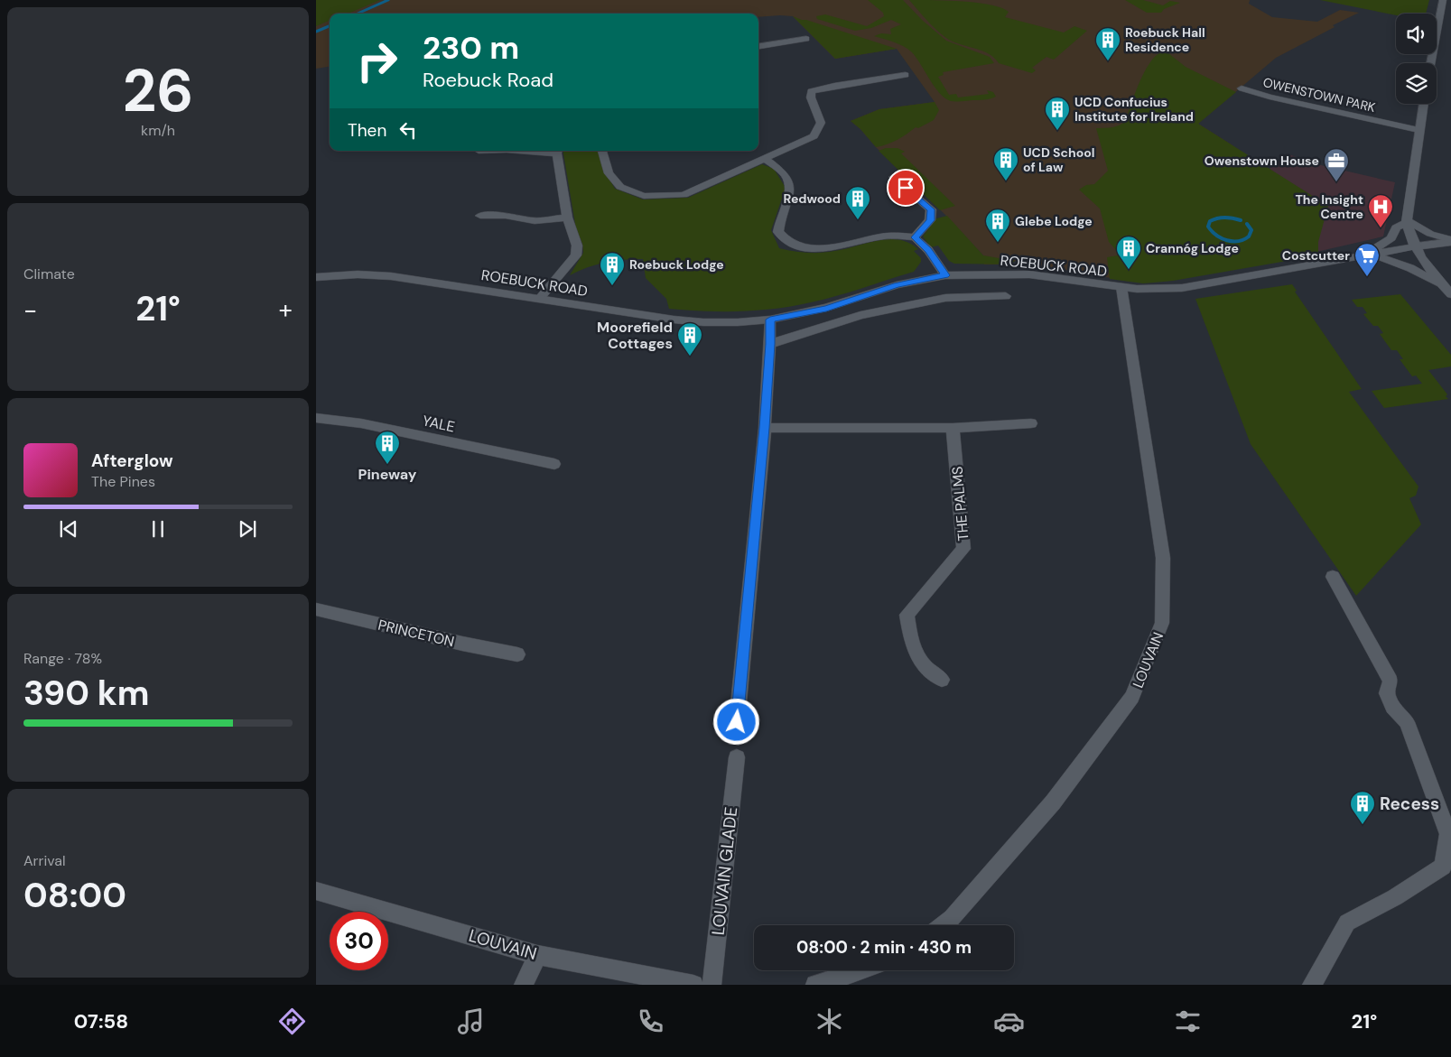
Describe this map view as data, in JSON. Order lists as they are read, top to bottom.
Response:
{
  "streets": {
    "street": [
      "OWENSTOWN PARK",
      "ROEBUCK ROAD",
      "YALE",
      "THE PALMS",
      "PRINCETON",
      "LOUVAIN",
      "LOUVAIN GLADE"
    ]
  },
  "crossings": [
    ["ROEBUCK ROAD", "LOUVAIN"]
  ],
  "places": {
    "building": [
      "Roebuck Hall Residence",
      "UCD Confucius Institute for Ireland",
      "UCD School of Law",
      "Redwood",
      "Glebe Lodge",
      "Crannóg Lodge",
      "Roebuck Lodge",
      "Moorefield Cottages",
      "Pineway",
      "Recess"
    ],
    "office": ["Owenstown House"],
    "hospital": ["The Insight Centre"],
    "supermarket": ["Costcutter"]
  },
  "page": {
    "tile": [
      ["26", "km/h"],
      "Climate",
      ["Range · 78%", "390 km"],
      ["Arrival", "08:00"]
    ],
    "turn": ["230 m", "Roebuck Road"],
    "then": "Then",
    "heat": ["−", "21°", "+"],
    "song": ["Afterglow", "The Pines"],
    "limit": "30",
    "trip": "08:00 · 2 min · 430 m",
    "tabs": ["07:58", "21°"]
  }
}
